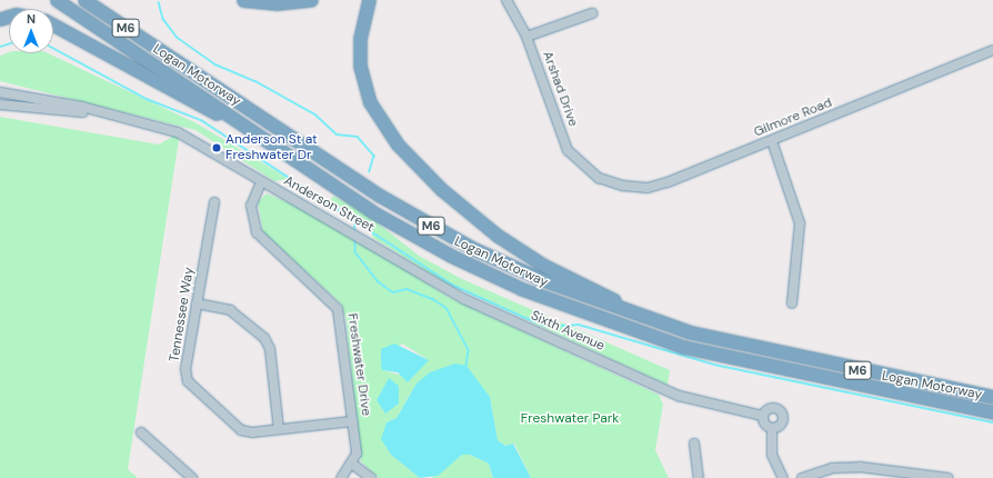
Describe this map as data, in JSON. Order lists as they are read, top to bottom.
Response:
{
  "streets": {
    "highway": ["M6", "Logan Motorway"],
    "street": [
      "Arshad Drive",
      "Gilmore Road",
      "Anderson Street",
      "Tennessee Way",
      "Sixth Avenue",
      "Freshwater Drive"
    ]
  },
  "crossings": [
    ["Arshad Drive", "Gilmore Road"],
    ["Anderson Street", "Sixth Avenue"],
    ["Anderson Street", "Freshwater Drive"],
    ["Tennessee Way", "Freshwater Drive"]
  ],
  "parks": ["Freshwater Park"],
  "places": ["Anderson St at Freshwater Dr"],
  "north": "top"
}
